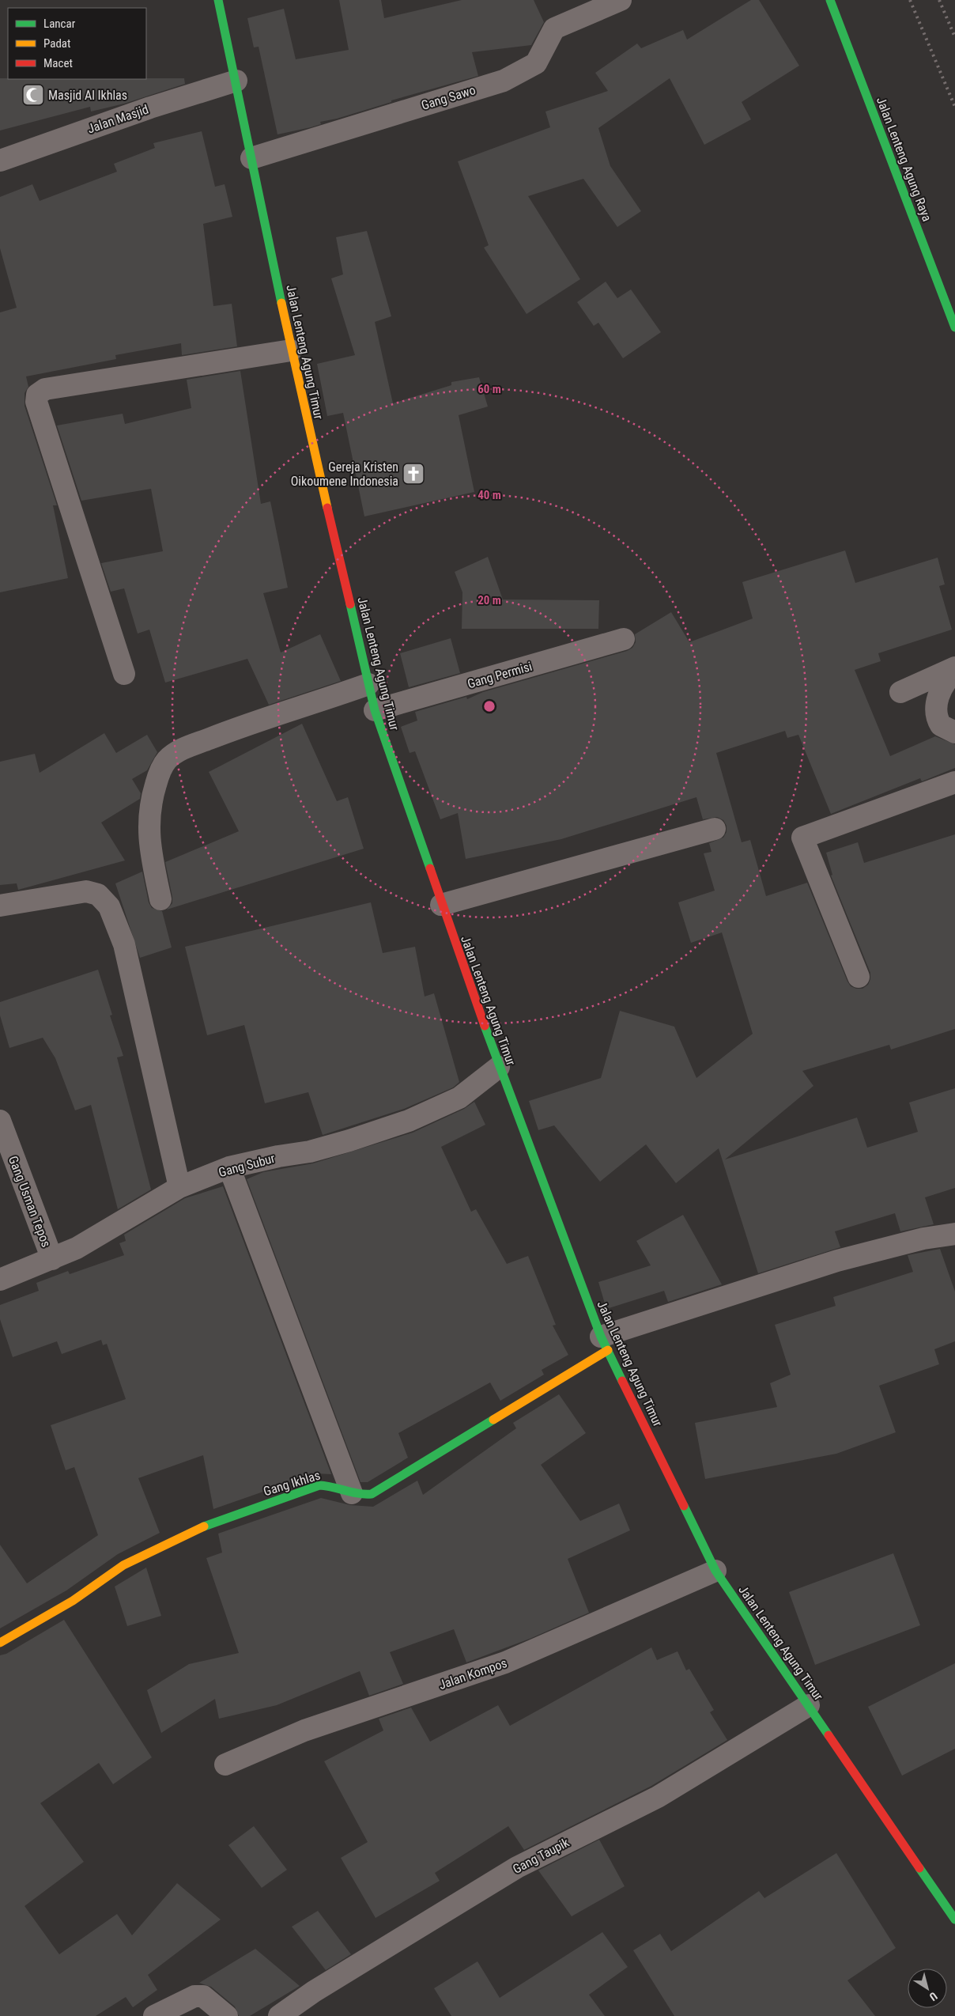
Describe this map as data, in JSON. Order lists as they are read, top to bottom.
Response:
{
  "streets": {
    "main road": ["Jalan Lenteng Agung Raya", "Jalan Lenteng Agung Timur", "Gang Ikhlas"],
    "street": [
      "Gang Sawo",
      "Jalan Masjid",
      "Gang Permisi",
      "Gang Subur",
      "Gang Usman Tepos",
      "Jalan Kompos",
      "Gang Taupik"
    ]
  },
  "crossings": [
    ["Gang Sawo", "Jalan Lenteng Agung Timur"],
    ["Jalan Masjid", "Jalan Lenteng Agung Timur"],
    ["Jalan Lenteng Agung Timur", "Gang Permisi"],
    ["Jalan Lenteng Agung Timur", "Gang Subur"],
    ["Jalan Lenteng Agung Timur", "Gang Ikhlas"],
    ["Jalan Lenteng Agung Timur", "Jalan Kompos"],
    ["Jalan Lenteng Agung Timur", "Gang Taupik"],
    ["Gang Subur", "Gang Usman Tepos"]
  ],
  "places": {
    "mosque": ["Masjid Al Ikhlas"],
    "church": ["Gereja Kristen Oikoumene Indonesia"]
  },
  "legend": ["Lancar", "Padat", "Macet"],
  "north": "bottom right",
  "rings": ["60 m", "40 m", "20 m"]
}
